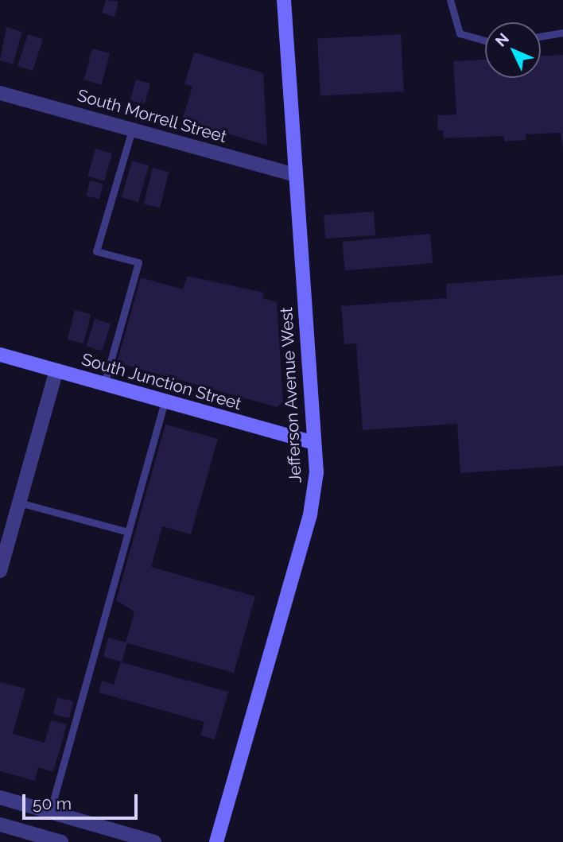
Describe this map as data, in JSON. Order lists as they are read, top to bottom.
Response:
{
  "streets": {
    "main road": ["South Junction Street", "Jefferson Avenue West"],
    "street": ["South Morrell Street"]
  },
  "crossings": [
    ["South Morrell Street", "Jefferson Avenue West"],
    ["South Junction Street", "Jefferson Avenue West"]
  ],
  "scale_bar": "50 m",
  "north": "top left"
}
